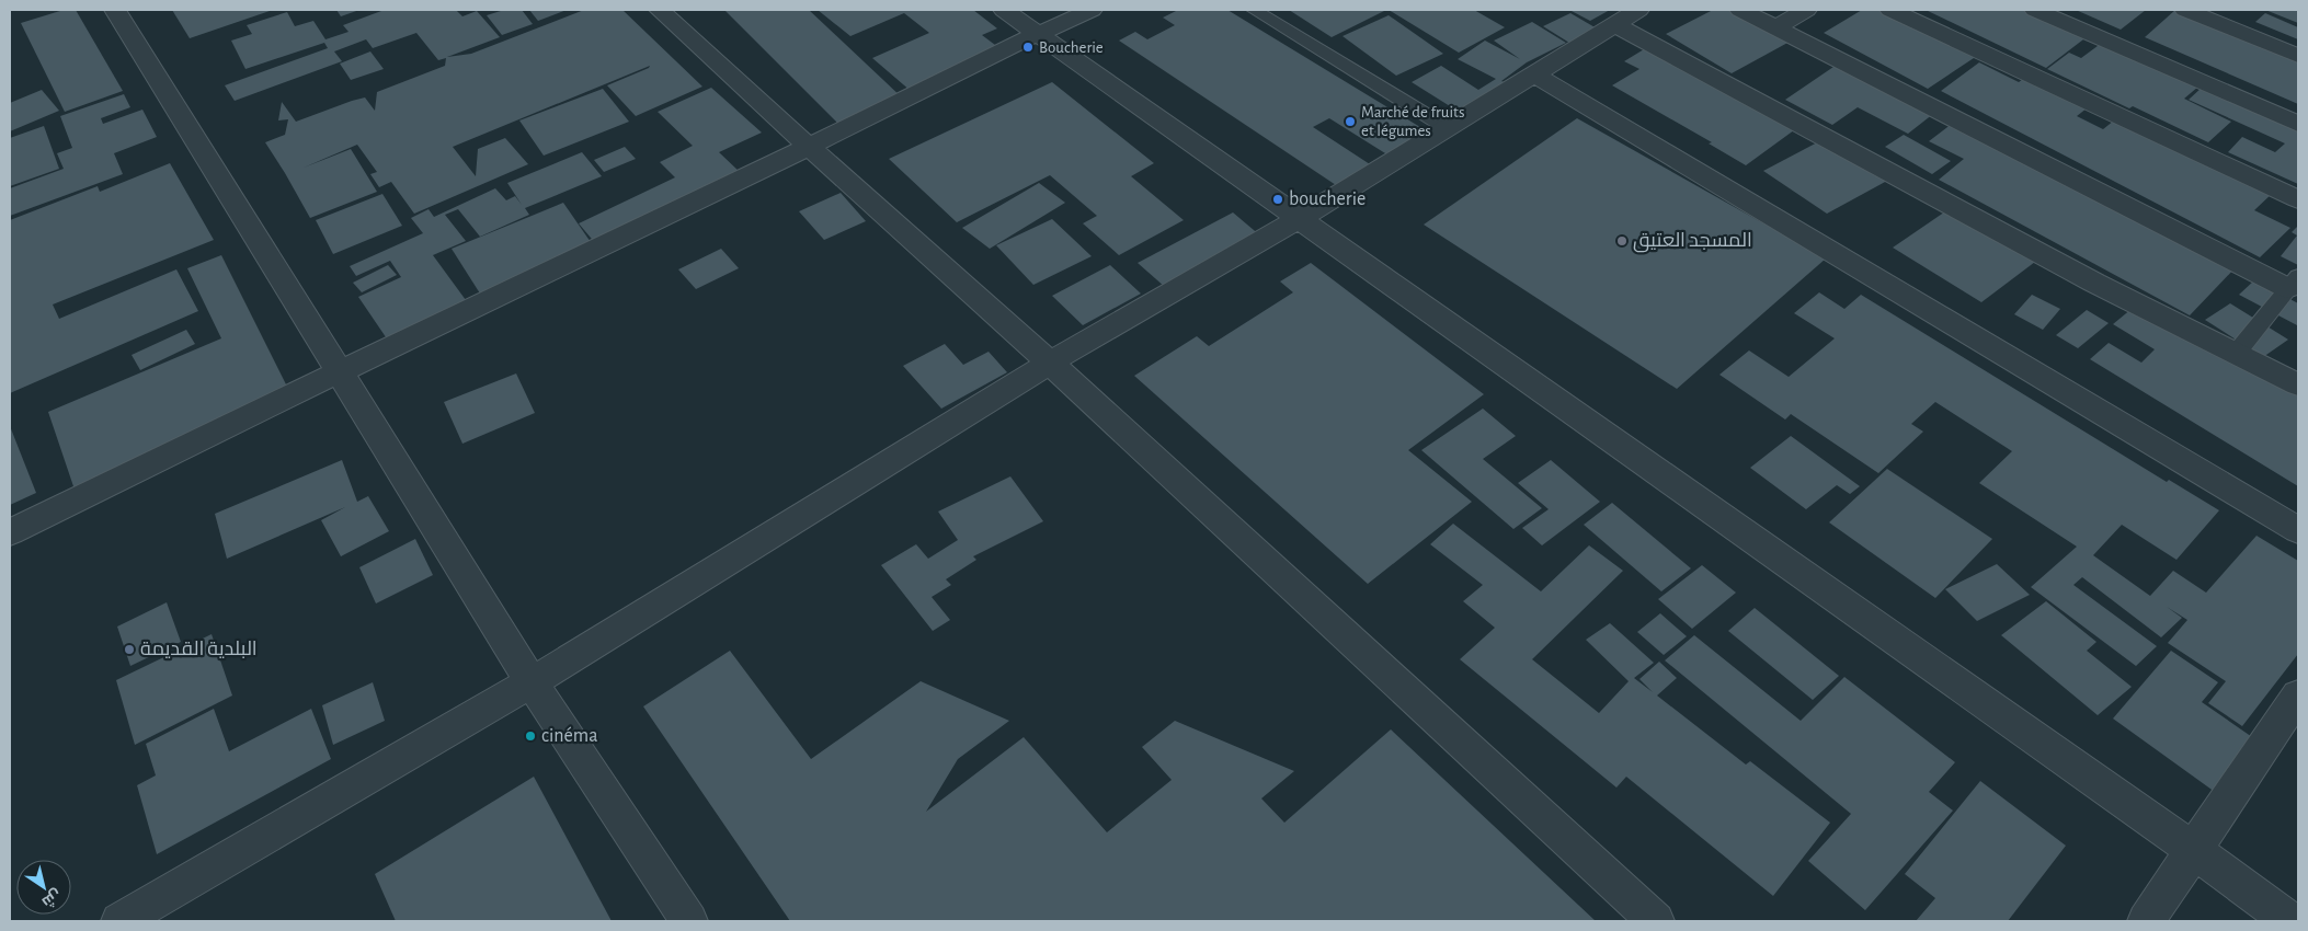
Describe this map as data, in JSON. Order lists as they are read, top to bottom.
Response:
{
  "places": [
    "Boucherie",
    "Marché de fruits et légumes",
    "boucherie",
    "المسجد العتيق",
    "البلدية القديمة",
    "cinéma"
  ],
  "north": "bottom right"
}
